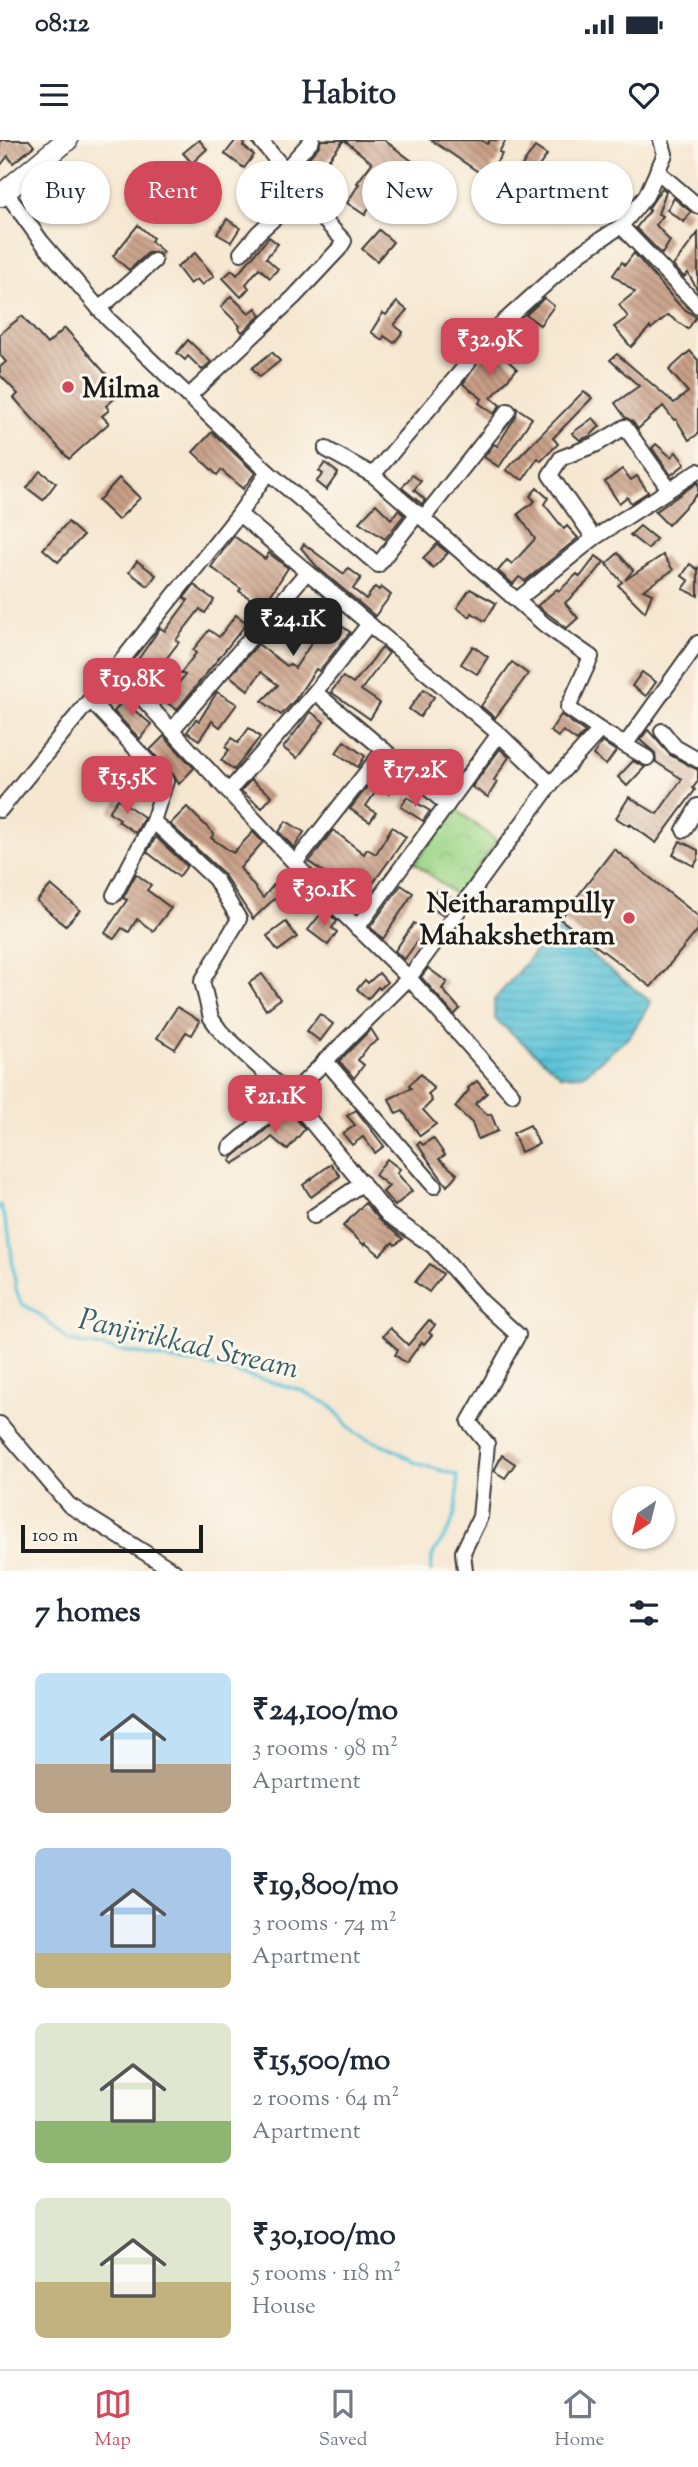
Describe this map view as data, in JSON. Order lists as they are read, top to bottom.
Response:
{
  "water": ["Panjirikkad Stream"],
  "places": ["Milma", "Neitharampully Mahakshethram"],
  "scale_bar": "100 m",
  "north": "bottom left",
  "page": {
    "status": "08:12",
    "header": "Habito",
    "chip": [
      "Buy",
      "Rent",
      "Filters",
      "New",
      "Apartment"
    ],
    "price": [
      "₹32.9K",
      "₹24.1K",
      "₹19.8K",
      "₹17.2K",
      "₹15.5K",
      "₹30.1K",
      "₹21.1K"
    ],
    "scale": "100 m",
    "heading": "7 homes",
    "list": [
      {
        "name": "₹24,100/mo",
        "note": "3 rooms · 98 m² · Apartment"
      },
      {
        "name": "₹19,800/mo",
        "note": "3 rooms · 74 m² · Apartment"
      },
      {
        "name": "₹15,500/mo",
        "note": "2 rooms · 64 m² · Apartment"
      },
      {
        "name": "₹30,100/mo",
        "note": "5 rooms · 118 m² · House"
      }
    ],
    "tabs": ["Map", "Saved", "Home"]
  }
}
